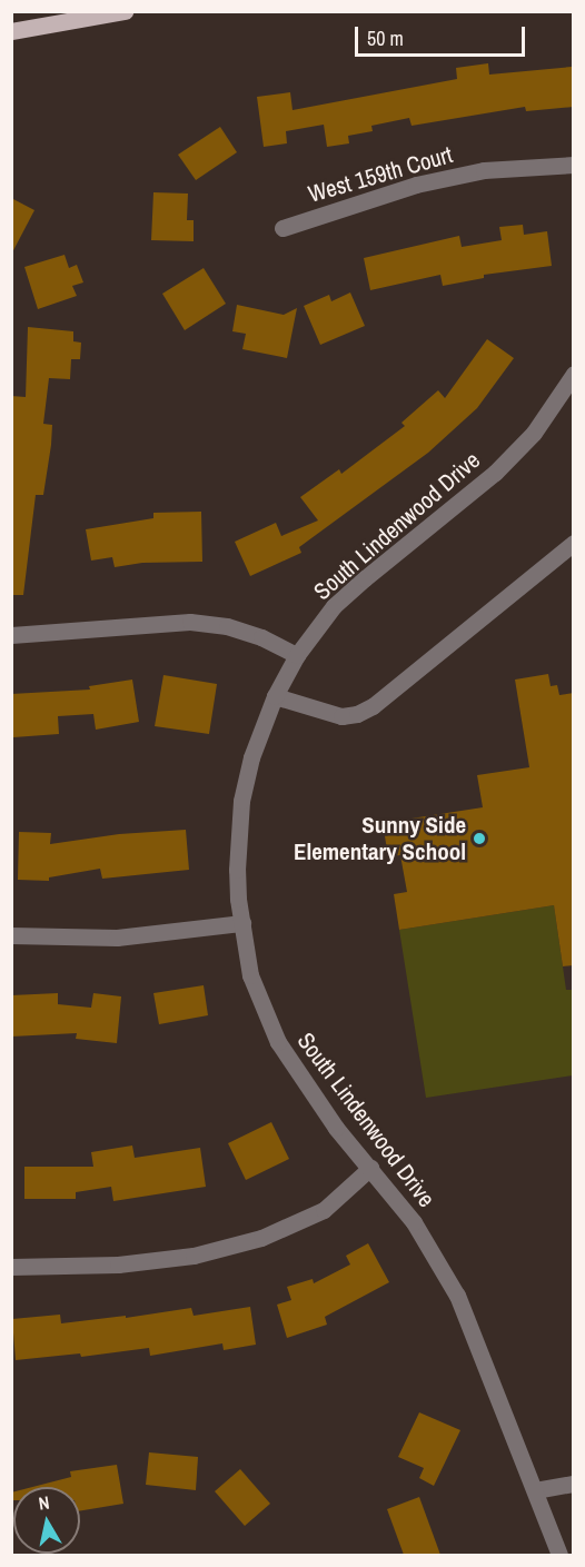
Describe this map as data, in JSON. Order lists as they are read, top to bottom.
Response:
{
  "streets": {
    "street": ["West 159th Court", "South Lindenwood Drive"]
  },
  "places": ["Sunny Side Elementary School"],
  "scale_bar": "50 m",
  "north": "top"
}
